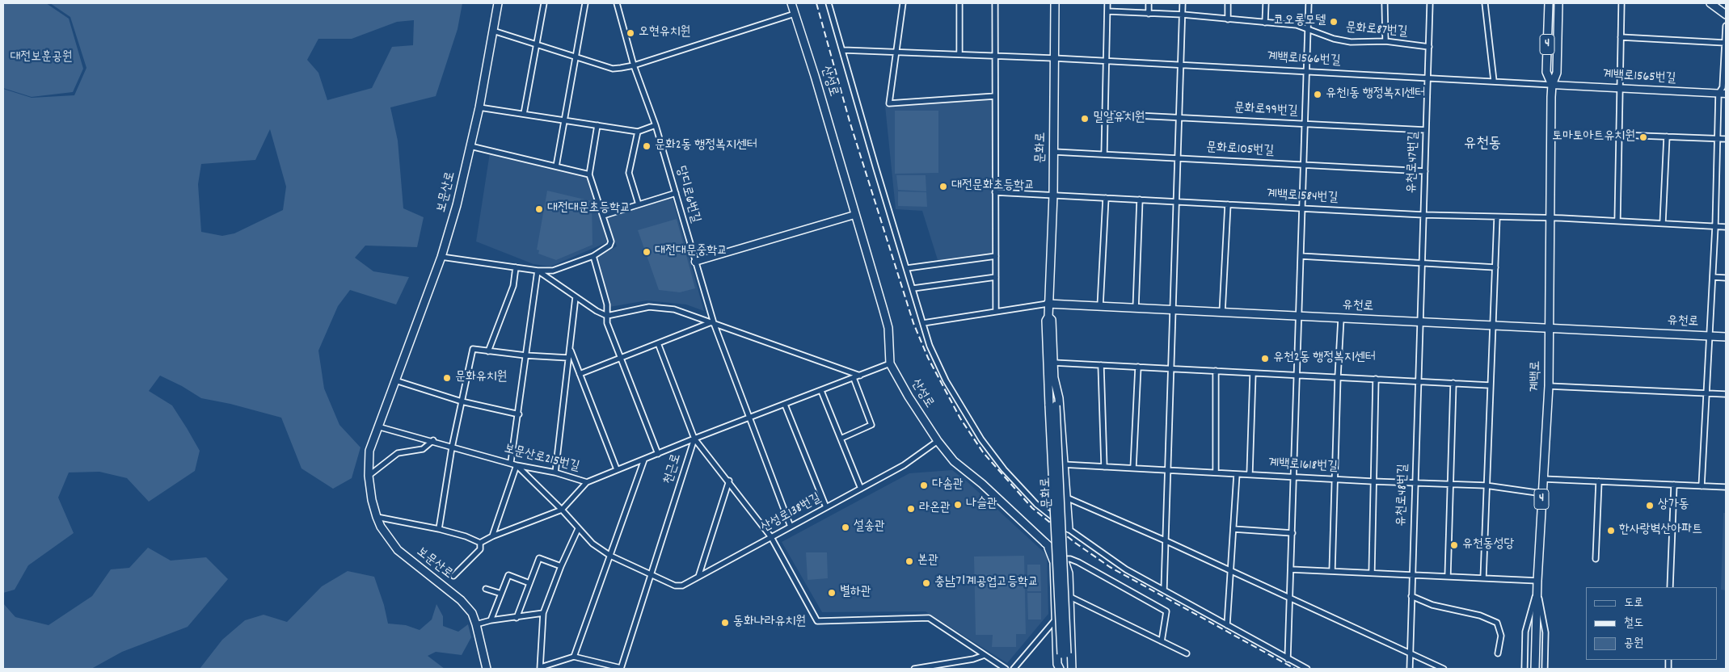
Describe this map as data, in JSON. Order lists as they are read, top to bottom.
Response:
{
  "streets": {
    "main road": [
      "4",
      "산성로",
      "문화로",
      "보문산로",
      "유천로",
      "계백로"
    ],
    "street": [
      "문화로87번길",
      "계백로1566번길",
      "계백로1565번길",
      "문화로99번길",
      "문화로105번길",
      "유천로47번길",
      "당디로6번길",
      "계백로1584번길",
      "보문산로215번길",
      "계백로1618번길",
      "천근로",
      "유천로48번길",
      "산성로138번길"
    ]
  },
  "crossings": [
    ["문화로87번길", "유천로47번길"],
    ["계백로1566번길", "계백로1565번길"],
    ["계백로1566번길", "문화로"],
    ["계백로1566번길", "유천로47번길"],
    ["계백로1566번길", "계백로"],
    ["계백로1565번길", "계백로"],
    ["산성로", "산성로138번길"],
    ["문화로99번길", "유천로47번길"],
    ["문화로", "문화로105번길"],
    ["문화로", "계백로1584번길"],
    ["문화로", "유천로"],
    ["문화로105번길", "유천로47번길"],
    ["유천로47번길", "계백로1584번길"],
    ["유천로47번길", "유천로"],
    ["유천로47번길", "유천로48번길"],
    ["보문산로", "보문산로215번길"],
    ["당디로6번길", "산성로138번길"],
    ["계백로1584번길", "계백로"],
    ["유천로", "계백로"],
    ["유천로", "유천로48번길"],
    ["계백로", "계백로1618번길"],
    ["보문산로215번길", "천근로"],
    ["보문산로215번길", "산성로138번길"],
    ["계백로1618번길", "유천로48번길"],
    ["천근로", "산성로138번길"]
  ],
  "districts": ["유천동"],
  "parks": ["대전보훈공원"],
  "places": [
    "코오롱모텔",
    "오현유치원",
    "유천1동 행정복지센터",
    "밀알유치원",
    "토마토아트유치원",
    "문화2동 행정복지센터",
    "대전문화초등학교",
    "대전대문초등학교",
    "대전대문중학교",
    "유천2동 행정복지센터",
    "문화유치원",
    "다솜관",
    "나슬관",
    "상가동",
    "라온관",
    "설송관",
    "한사랑벽산아파트",
    "유천동성당",
    "본관",
    "충남기계공업고등학교",
    "별하관",
    "동화나라유치원"
  ],
  "legend": ["도로", "철도", "공원"]
}
